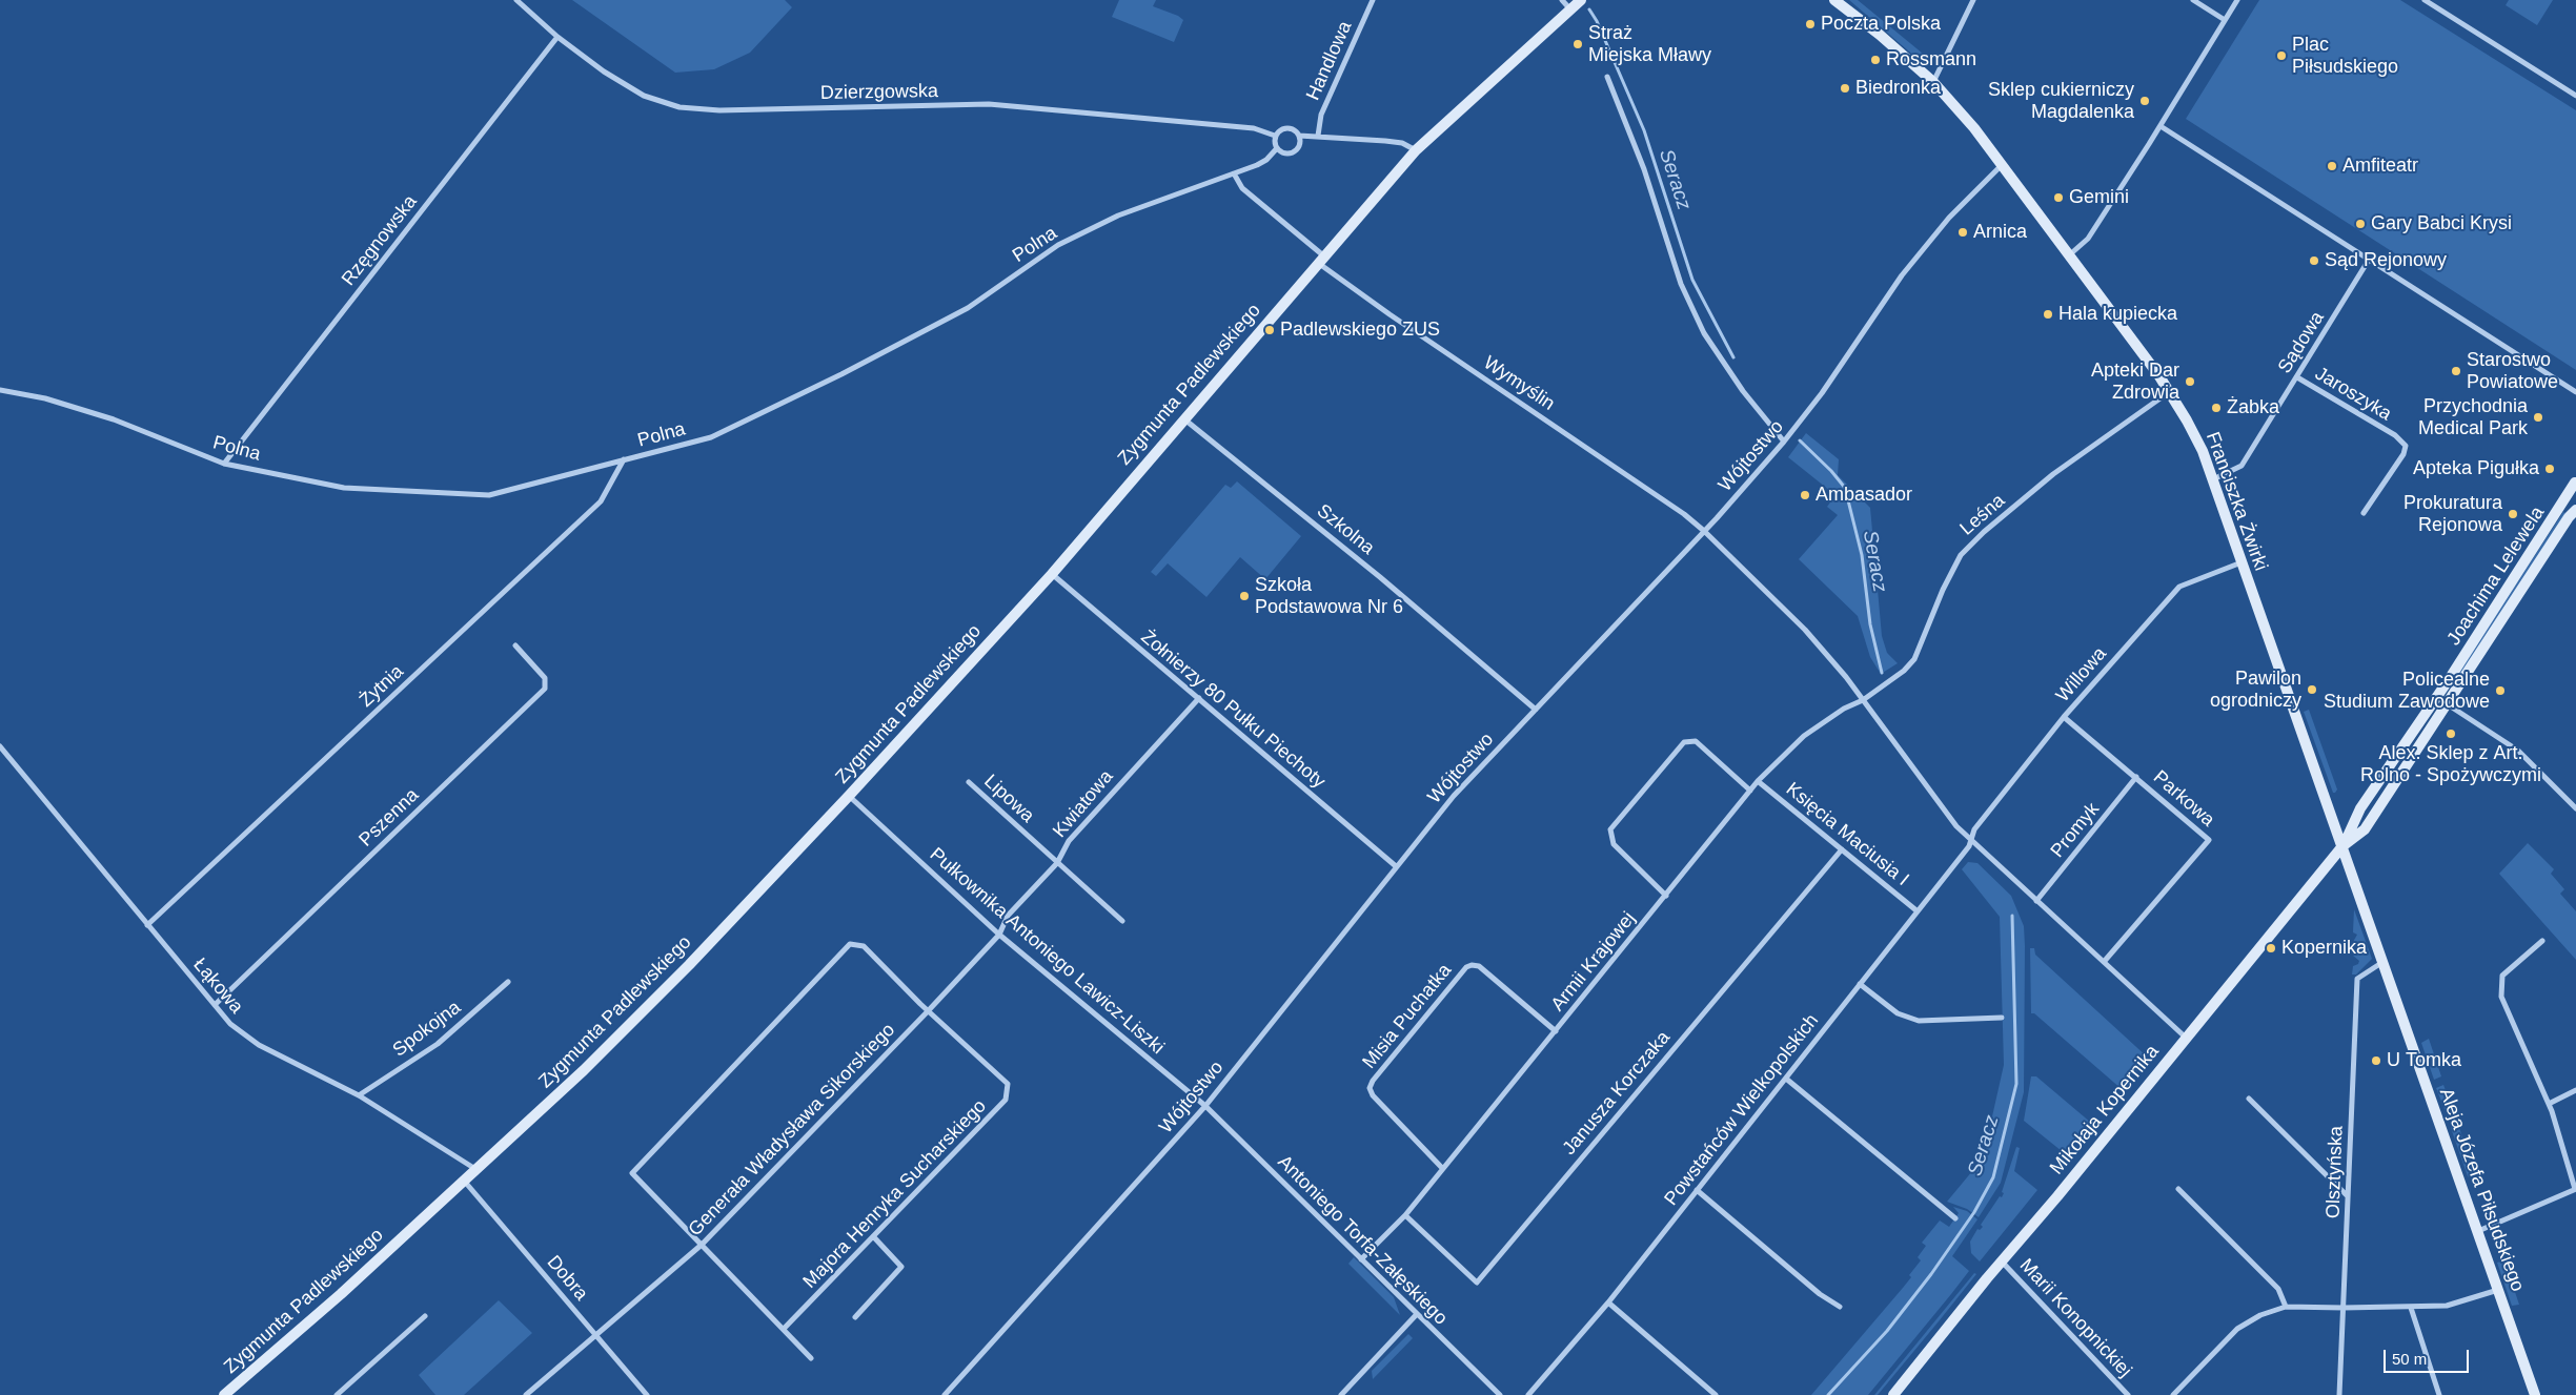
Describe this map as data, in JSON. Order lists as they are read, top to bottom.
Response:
{
  "streets": {
    "street": [
      "Handlowa",
      "Dzierzgowska",
      "Rzęgnowska",
      "Polna",
      "Sądowa",
      "Wymyślin",
      "Zygmunta Padlewskiego",
      "Jaroszyka",
      "Wójtostwo",
      "Franciszka Żwirki",
      "Leśna",
      "Szkolna",
      "Joachima Lelewela",
      "Willowa",
      "Żytnia",
      "Żołnierzy 80 Pułku Piechoty",
      "Lipowa",
      "Parkowa",
      "Kwiatowa",
      "Pszenna",
      "Promyk",
      "Księcia Maciusia I",
      "Pułkownika Antoniego Lawicz-Liszki",
      "Armii Krajowej",
      "Łąkowa",
      "Misia Puchatka",
      "Spokojna",
      "Janusza Korczaka",
      "Powstańców Wielkopolskich",
      "Mikołaja Kopernika",
      "Generała Władysława Sikorskiego",
      "Olsztyńska",
      "Aleja Józefa Piłsudskiego",
      "Majora Henryka Sucharskiego",
      "Antoniego Torfa-Załęskiego",
      "Dobra",
      "Marii Konopnickiej"
    ]
  },
  "crossings": [
    ["Handlowa", "Dzierzgowska"],
    ["Dzierzgowska", "Rzęgnowska"],
    ["Dzierzgowska", "Polna"],
    ["Dzierzgowska", "Zygmunta Padlewskiego"],
    ["Rzęgnowska", "Polna"],
    ["Polna", "Wymyślin"],
    ["Polna", "Żytnia"],
    ["Sądowa", "Jaroszyka"],
    ["Sądowa", "Franciszka Żwirki"],
    ["Wymyślin", "Zygmunta Padlewskiego"],
    ["Wymyślin", "Wójtostwo"],
    ["Wymyślin", "Leśna"],
    ["Wymyślin", "Willowa"],
    ["Wymyślin", "Parkowa"],
    ["Wymyślin", "Promyk"],
    ["Wymyślin", "Armii Krajowej"],
    ["Wymyślin", "Powstańców Wielkopolskich"],
    ["Wymyślin", "Mikołaja Kopernika"],
    ["Zygmunta Padlewskiego", "Szkolna"],
    ["Zygmunta Padlewskiego", "Żołnierzy 80 Pułku Piechoty"],
    ["Zygmunta Padlewskiego", "Pułkownika Antoniego Lawicz-Liszki"],
    ["Zygmunta Padlewskiego", "Łąkowa"],
    ["Zygmunta Padlewskiego", "Dobra"],
    ["Wójtostwo", "Franciszka Żwirki"],
    ["Wójtostwo", "Szkolna"],
    ["Wójtostwo", "Żołnierzy 80 Pułku Piechoty"],
    ["Wójtostwo", "Pułkownika Antoniego Lawicz-Liszki"],
    ["Wójtostwo", "Antoniego Torfa-Załęskiego"],
    ["Franciszka Żwirki", "Leśna"],
    ["Franciszka Żwirki", "Joachima Lelewela"],
    ["Franciszka Żwirki", "Willowa"],
    ["Franciszka Żwirki", "Mikołaja Kopernika"],
    ["Franciszka Żwirki", "Aleja Józefa Piłsudskiego"],
    ["Leśna", "Armii Krajowej"],
    ["Joachima Lelewela", "Mikołaja Kopernika"],
    ["Joachima Lelewela", "Aleja Józefa Piłsudskiego"],
    ["Willowa", "Parkowa"],
    ["Willowa", "Powstańców Wielkopolskich"],
    ["Żytnia", "Łąkowa"],
    ["Żołnierzy 80 Pułku Piechoty", "Kwiatowa"],
    ["Lipowa", "Kwiatowa"],
    ["Parkowa", "Promyk"],
    ["Kwiatowa", "Pułkownika Antoniego Lawicz-Liszki"],
    ["Kwiatowa", "Generała Władysława Sikorskiego"],
    ["Pszenna", "Łąkowa"],
    ["Księcia Maciusia I", "Armii Krajowej"],
    ["Księcia Maciusia I", "Janusza Korczaka"],
    ["Księcia Maciusia I", "Powstańców Wielkopolskich"],
    ["Pułkownika Antoniego Lawicz-Liszki", "Generała Władysława Sikorskiego"],
    ["Pułkownika Antoniego Lawicz-Liszki", "Antoniego Torfa-Załęskiego"],
    ["Armii Krajowej", "Misia Puchatka"],
    ["Armii Krajowej", "Janusza Korczaka"],
    ["Armii Krajowej", "Antoniego Torfa-Załęskiego"],
    ["Łąkowa", "Spokojna"],
    ["Mikołaja Kopernika", "Aleja Józefa Piłsudskiego"],
    ["Mikołaja Kopernika", "Marii Konopnickiej"],
    ["Generała Władysława Sikorskiego", "Majora Henryka Sucharskiego"],
    ["Generała Władysława Sikorskiego", "Dobra"],
    ["Olsztyńska", "Aleja Józefa Piłsudskiego"]
  ],
  "water": ["Seracz"],
  "places": [
    "Poczta Polska",
    "Straż Miejska Mławy",
    "Plac Piłsudskiego",
    "Rossmann",
    "Biedronka",
    "Sklep cukierniczy Magdalenka",
    "Amfiteatr",
    "Gemini",
    "Gary Babci Krysi",
    "Arnica",
    "Sąd Rejonowy",
    "Hala kupiecka",
    "Padlewskiego ZUS",
    "Starostwo Powiatowe",
    "Apteki Dar Zdrowia",
    "Żabka",
    "Przychodnia Medical Park",
    "Apteka Pigułka",
    "Ambasador",
    "Prokuratura Rejonowa",
    "Szkoła Podstawowa Nr 6",
    "Pawilon ogrodniczy",
    "Policealne Studium Zawodowe",
    "Alex. Sklep z Art. Rolno - Spożywczymi",
    "Kopernika",
    "U Tomka"
  ],
  "scale_bar": "50 m"
}
